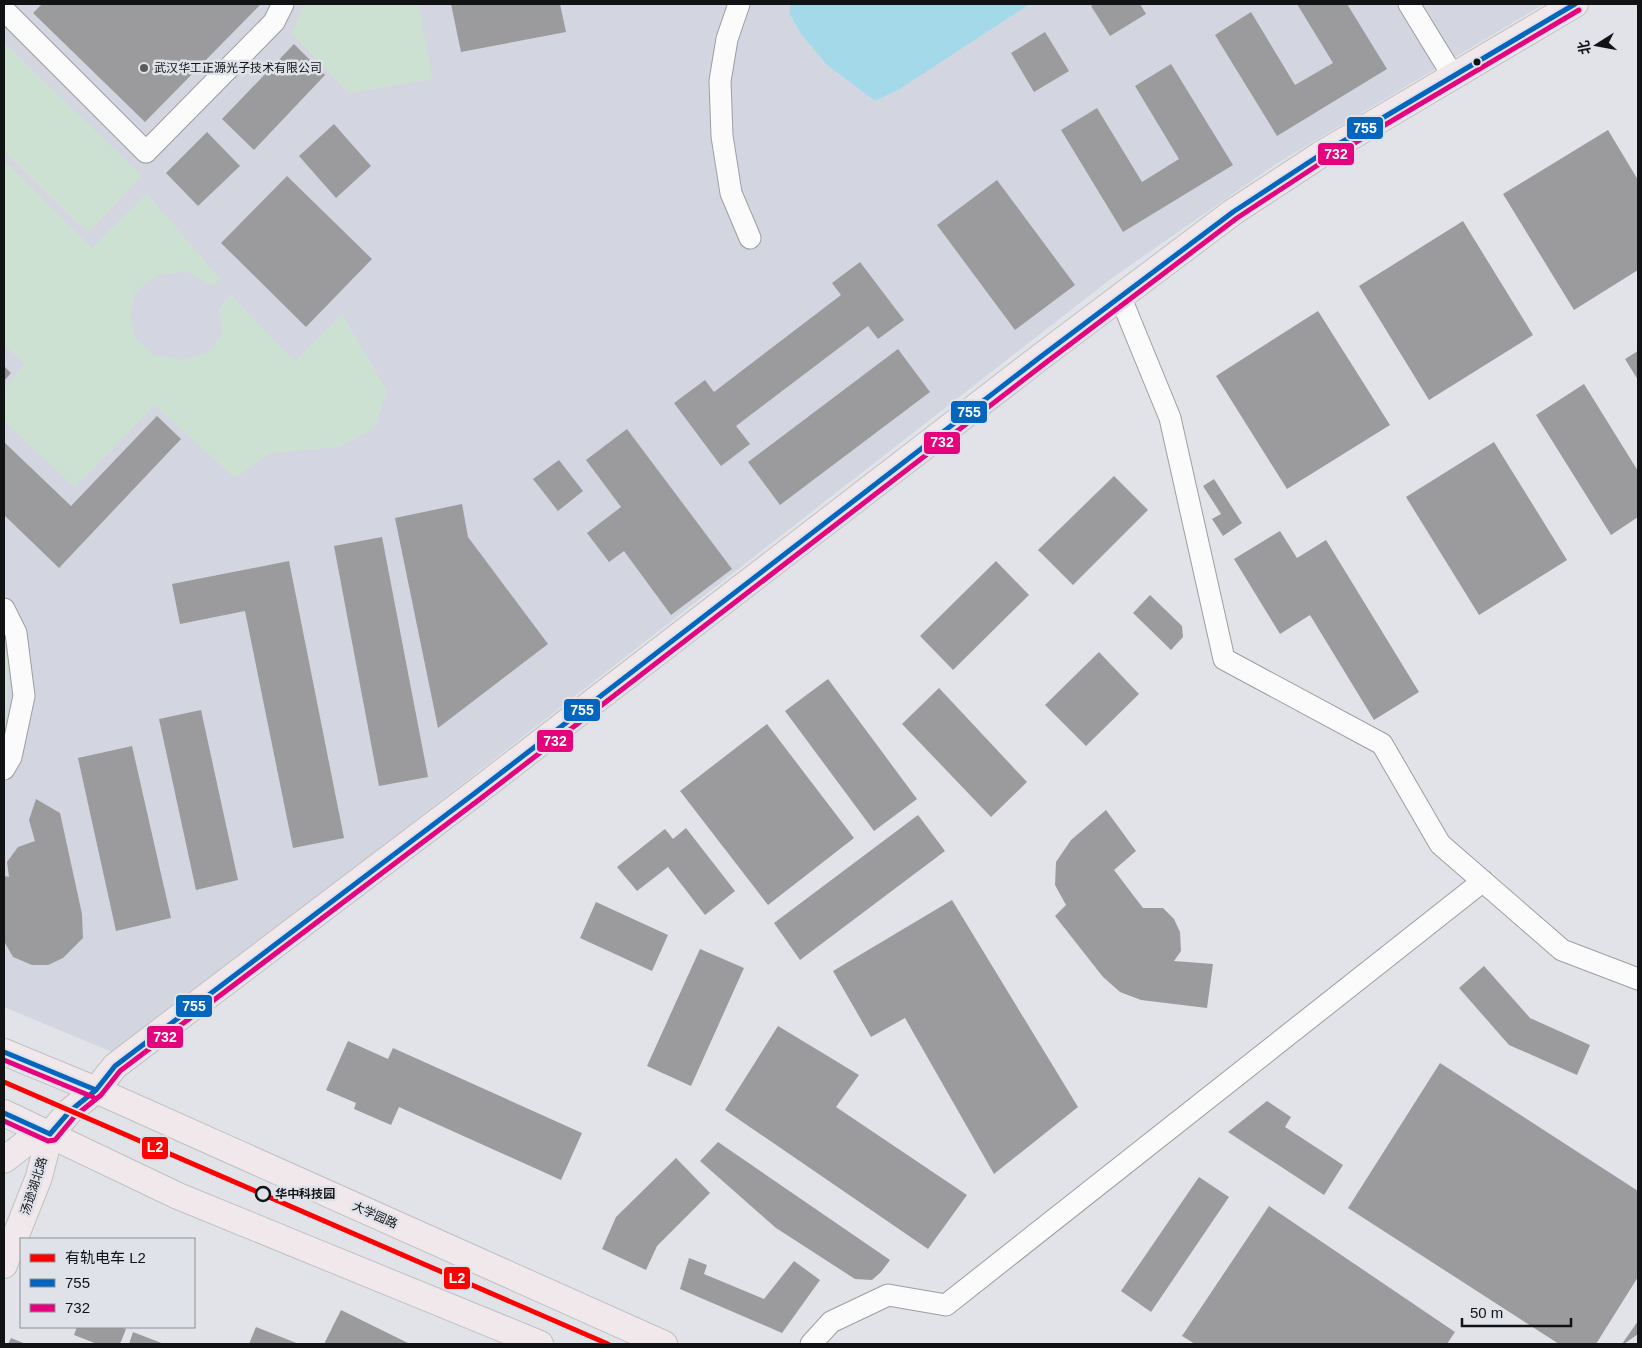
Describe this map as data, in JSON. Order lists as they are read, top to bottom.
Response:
{
  "streets": {
    "main road": ["汤逊湖北路", "大学园路"]
  },
  "crossings": [
    ["汤逊湖北路", "大学园路"]
  ],
  "places": ["武汉华工正源光子技术有限公司", "华中科技园"],
  "lines": ["transit line 755", "transit line 732", "tram line L2"],
  "legend": ["有轨电车 L2", "755", "732"],
  "scale_bar": "50 m",
  "north": "left"
}
